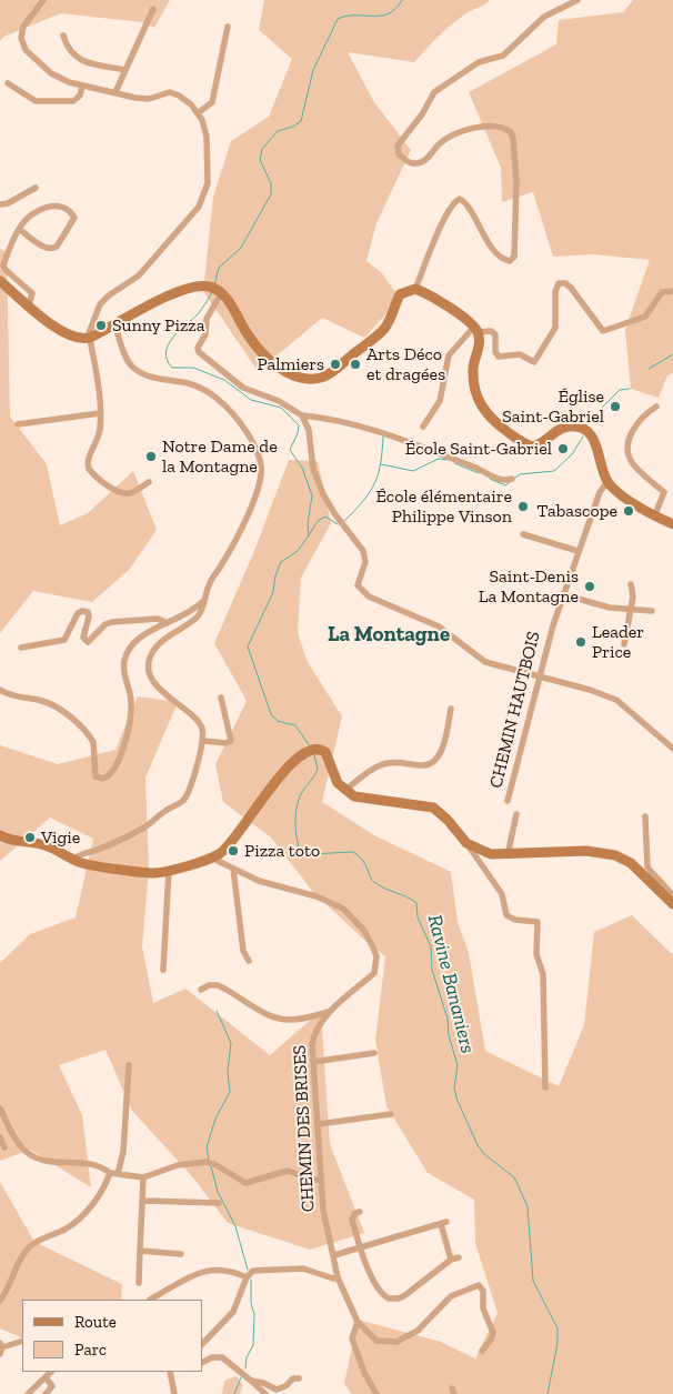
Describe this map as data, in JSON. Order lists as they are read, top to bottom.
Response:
{
  "streets": {
    "street": ["CHEMIN HAUTBOIS", "CHEMIN DES BRISES"]
  },
  "districts": ["La Montagne"],
  "water": ["Ravine Bananiers"],
  "places": [
    "Sunny Pizza",
    "Palmiers",
    "Arts Déco et dragées",
    "Église Saint-Gabriel",
    "École Saint-Gabriel",
    "Notre Dame de la Montagne",
    "École élémentaire Philippe Vinson",
    "Tabascope",
    "Saint-Denis La Montagne",
    "Leader Price",
    "Vigie",
    "Pizza toto"
  ],
  "legend": ["Route", "Parc"]
}
